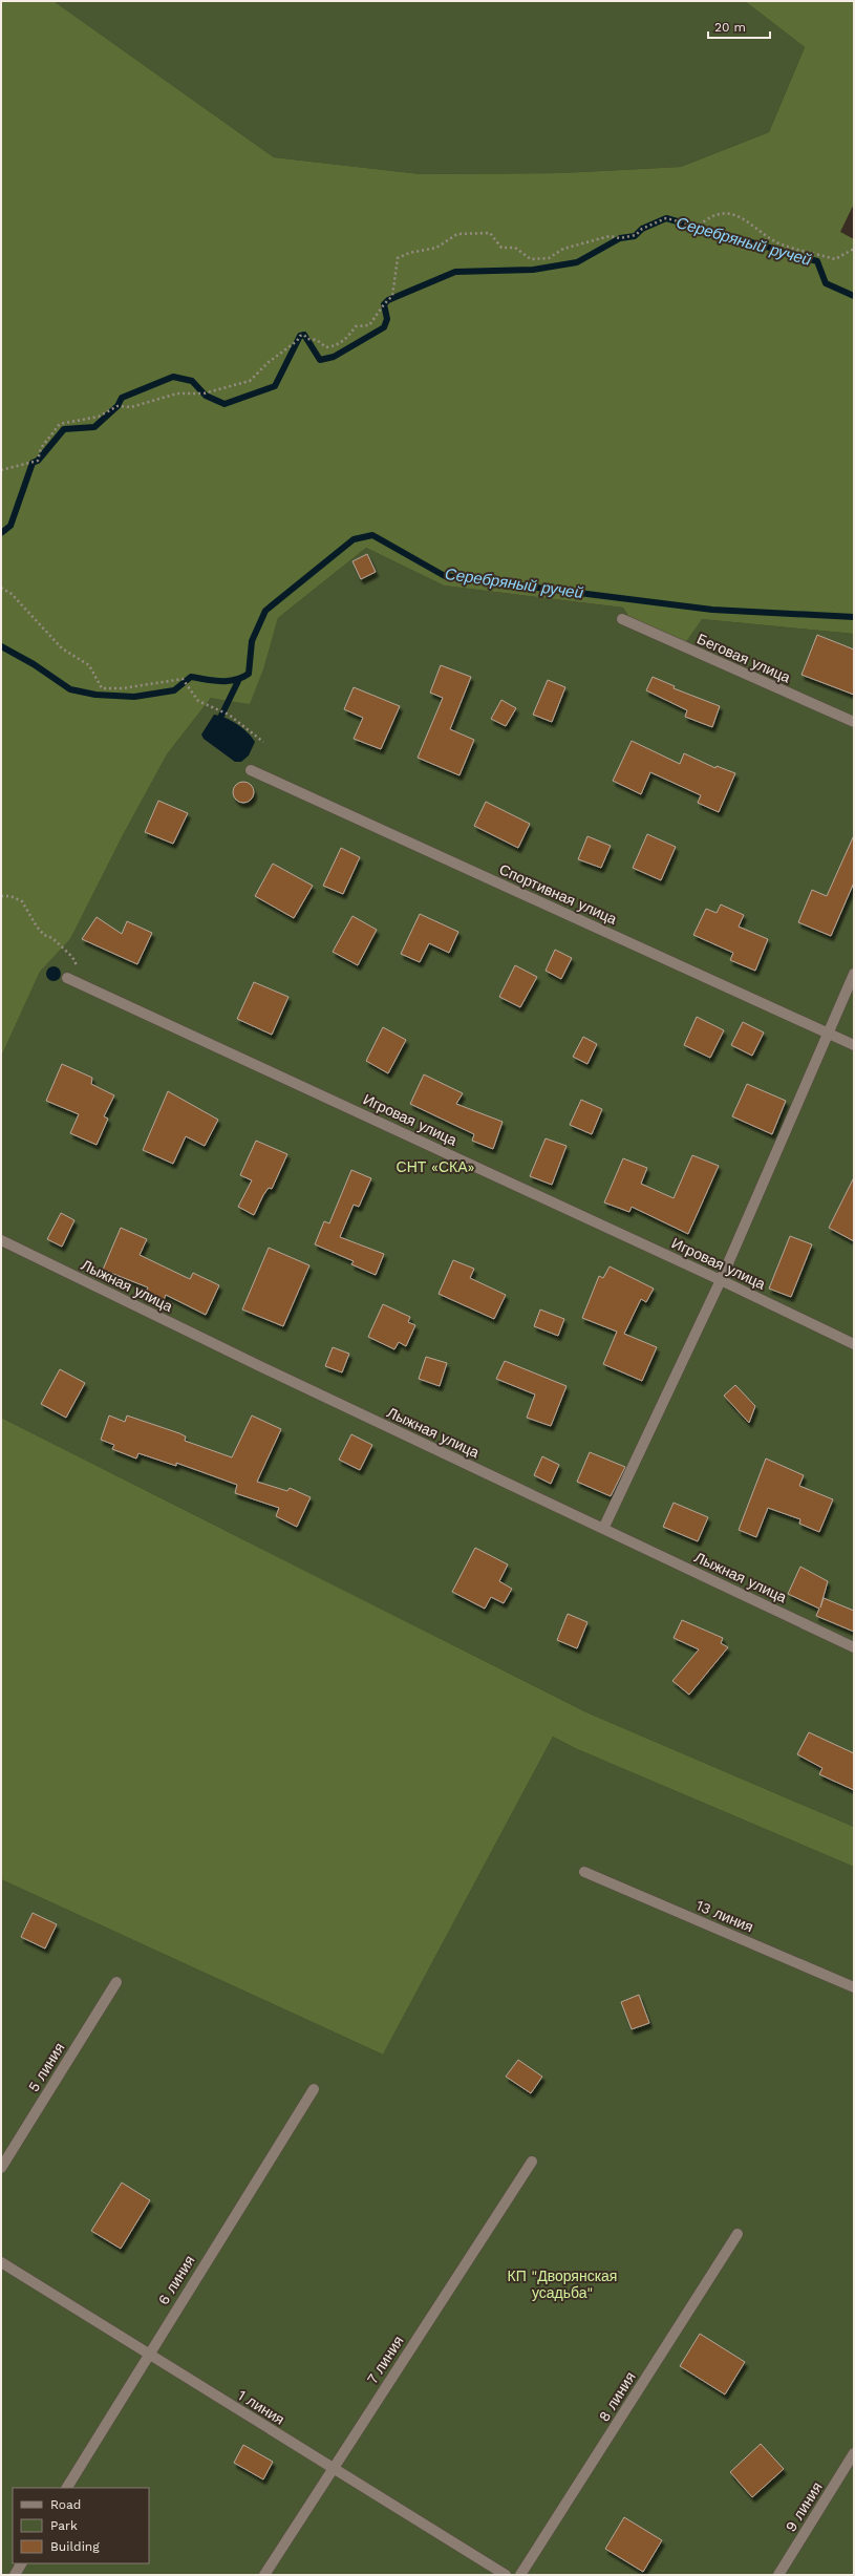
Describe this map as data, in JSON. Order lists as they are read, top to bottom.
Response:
{
  "streets": {
    "street": [
      "Беговая улица",
      "Спортивная улица",
      "Игровая улица",
      "Лыжная улица",
      "13 линия",
      "5 линия",
      "6 линия",
      "7 линия",
      "8 линия",
      "1 линия",
      "9 линия"
    ]
  },
  "crossings": [
    ["6 линия", "1 линия"],
    ["7 линия", "1 линия"]
  ],
  "water": ["Серебряный ручей"],
  "parks": ["СНТ «СКА»", "КП \"Дворянская усадьба\""],
  "legend": ["Road", "Park", "Building"],
  "scale_bar": "20 m"
}
